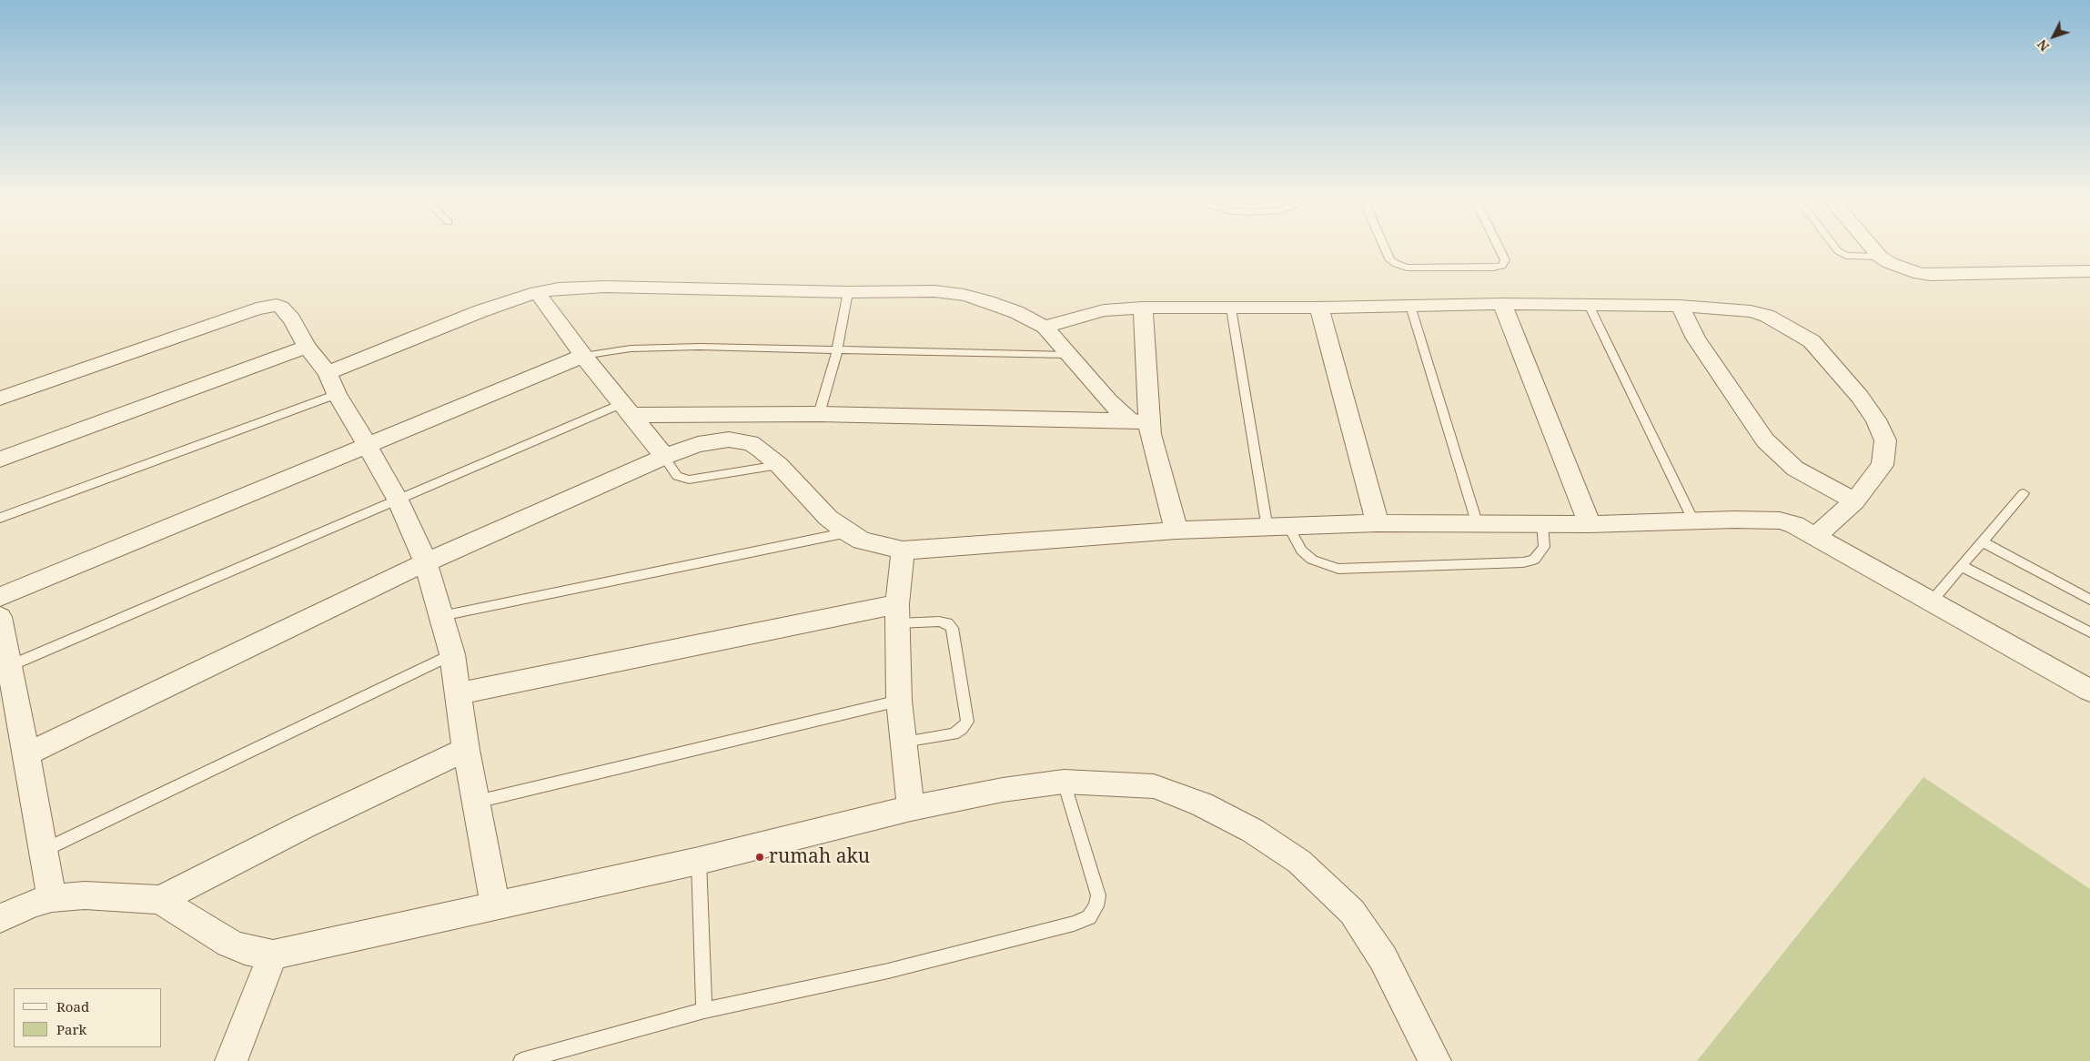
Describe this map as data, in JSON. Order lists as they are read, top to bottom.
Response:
{
  "places": ["rumah aku"],
  "legend": ["Road", "Park"],
  "north": "bottom left"
}
